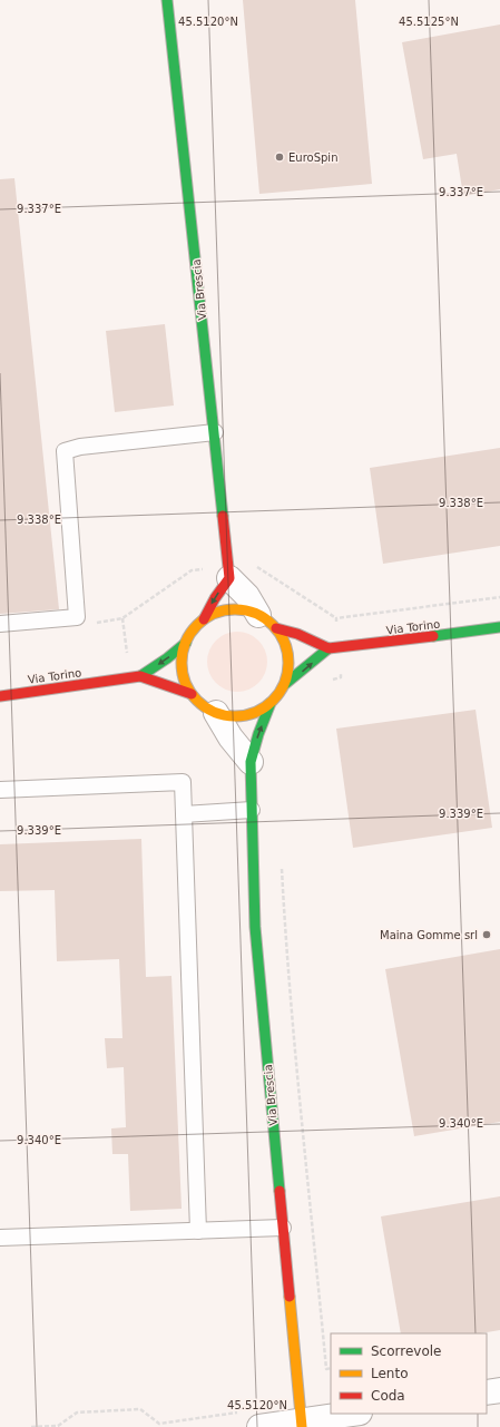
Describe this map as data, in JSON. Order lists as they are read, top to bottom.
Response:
{
  "streets": {
    "street": ["Via Brescia", "Via Torino"]
  },
  "crossings": [
    ["Via Brescia", "Via Torino"]
  ],
  "places": ["EuroSpin", "Maina Gomme srl"],
  "legend": ["Scorrevole", "Lento", "Coda"],
  "coordinates": [
    "45.5120°N",
    "45.5125°N",
    "9.337°E",
    "9.338°E",
    "9.339°E",
    "9.340°E"
  ]
}
